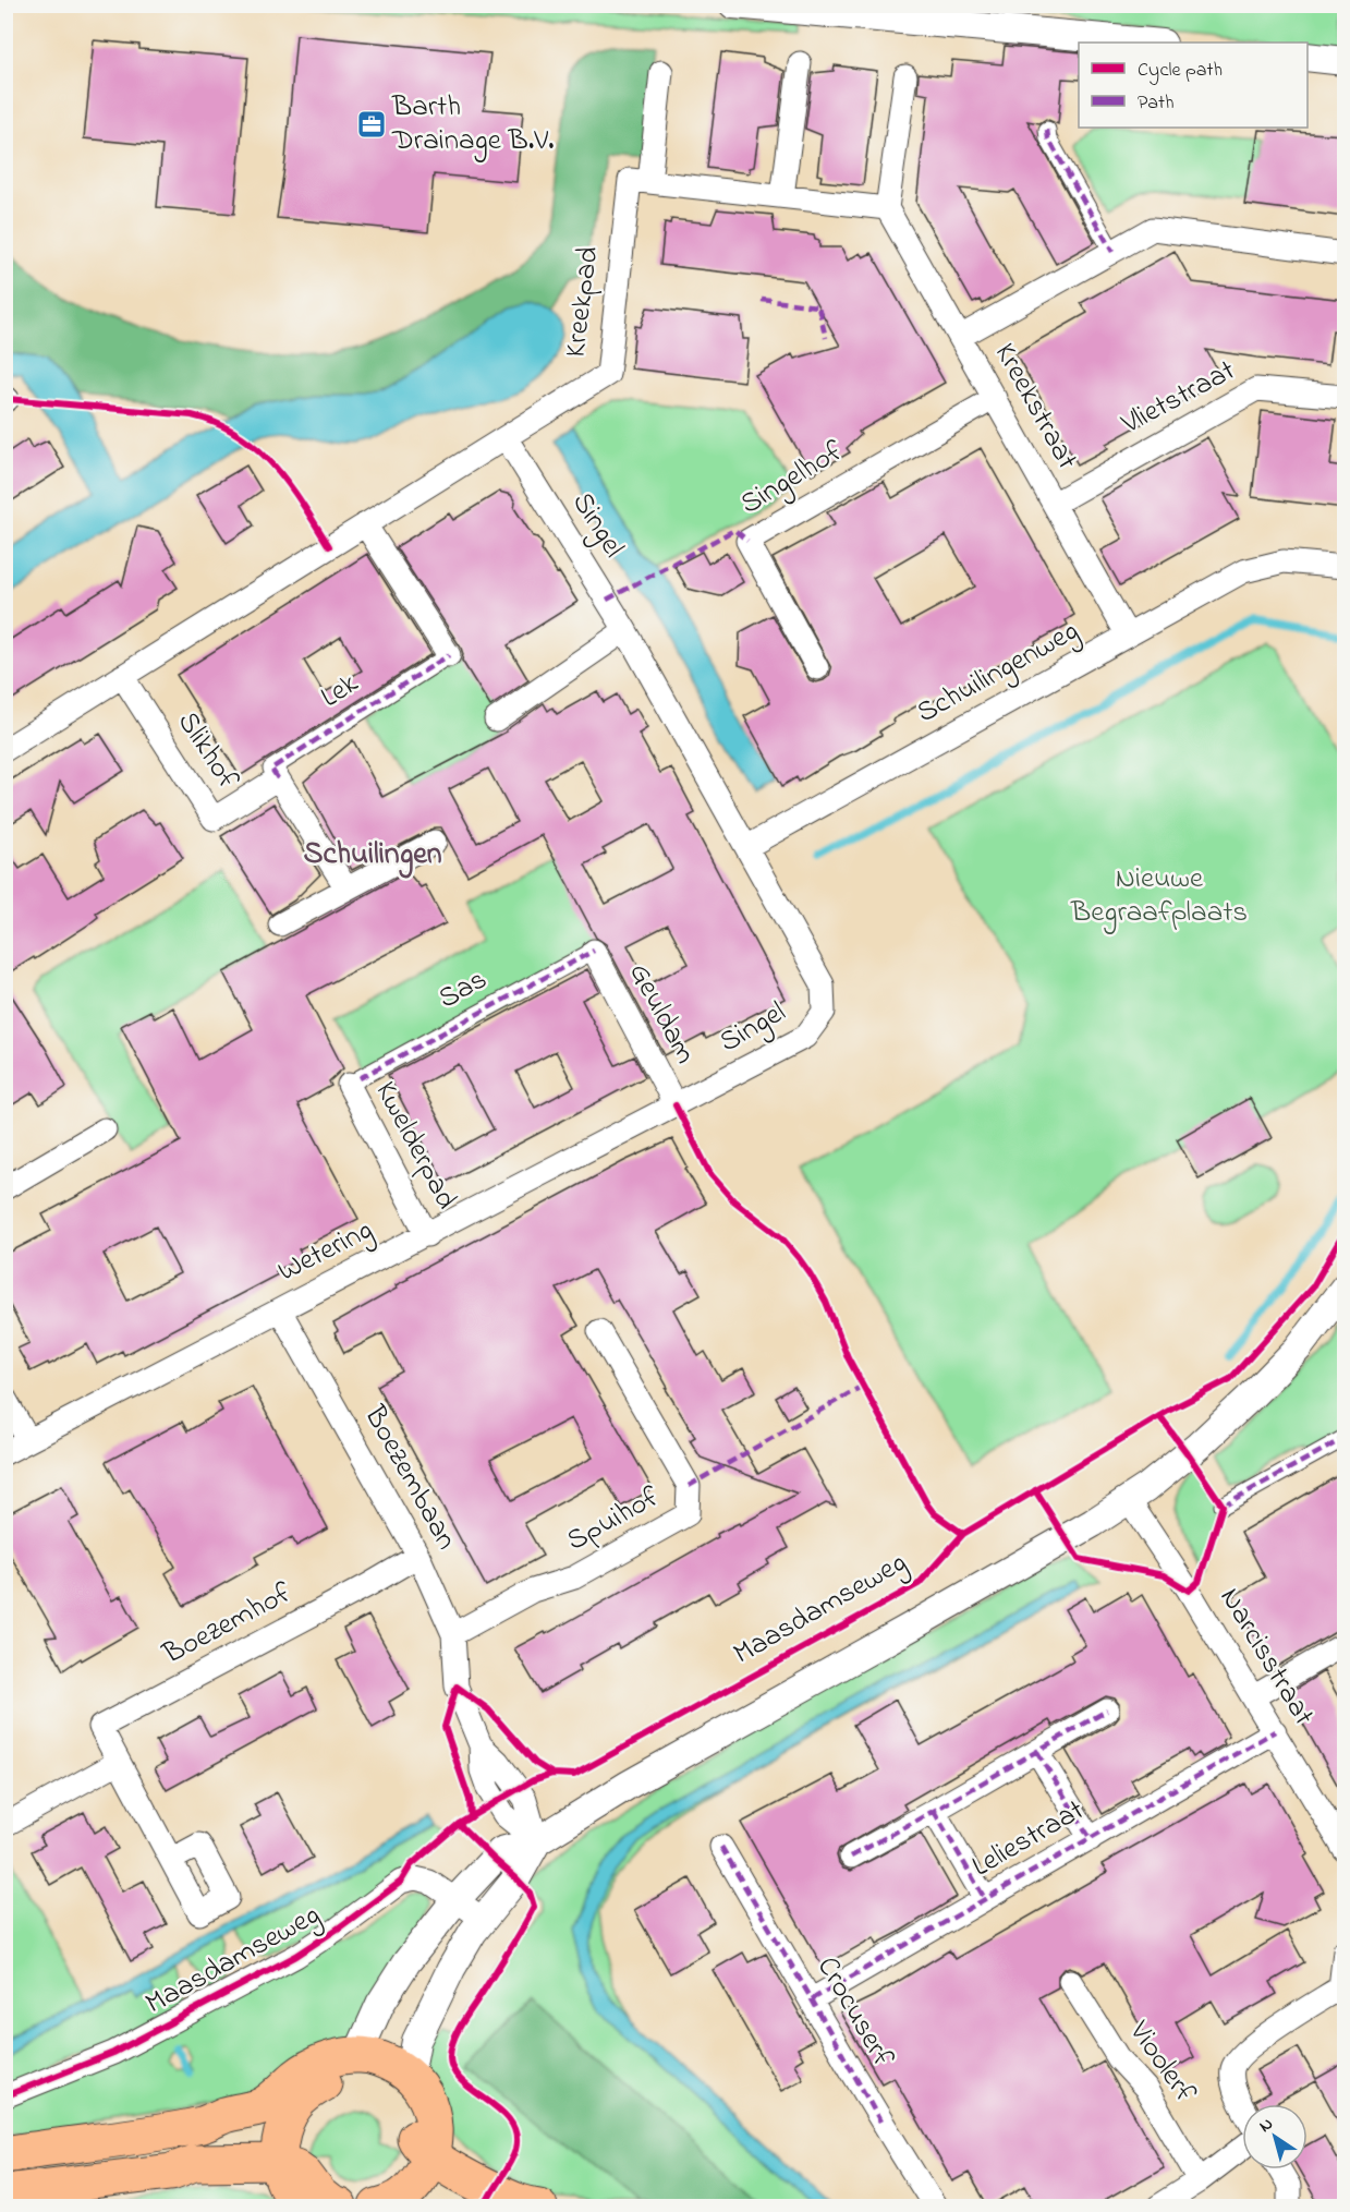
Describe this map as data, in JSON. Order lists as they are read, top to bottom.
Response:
{
  "streets": {
    "street": [
      "Kreekpad",
      "Vlietstraat",
      "Kreekstraat",
      "Singelhof",
      "Singel",
      "Schuilingenweg",
      "Lek",
      "Slikhof",
      "Sas",
      "Geuldam",
      "Kwelderpad",
      "Wetering",
      "Boezembaan",
      "Spuihof",
      "Maasdamseweg",
      "Boezemhof",
      "Narcisstraat",
      "Leliestraat",
      "Crocuserf",
      "Vioolerf"
    ]
  },
  "crossings": [
    ["Kreekpad", "Singel"],
    ["Vlietstraat", "Kreekstraat"],
    ["Kreekstraat", "Singelhof"],
    ["Kreekstraat", "Schuilingenweg"],
    ["Singel", "Schuilingenweg"],
    ["Singel", "Geuldam"],
    ["Singel", "Wetering"],
    ["Lek", "Slikhof"],
    ["Sas", "Geuldam"],
    ["Sas", "Kwelderpad"],
    ["Geuldam", "Wetering"],
    ["Kwelderpad", "Wetering"],
    ["Wetering", "Boezembaan"],
    ["Boezembaan", "Spuihof"],
    ["Boezembaan", "Maasdamseweg"],
    ["Boezembaan", "Boezemhof"],
    ["Maasdamseweg", "Narcisstraat"],
    ["Narcisstraat", "Leliestraat"],
    ["Leliestraat", "Crocuserf"]
  ],
  "districts": ["Schuilingen"],
  "parks": ["Nieuwe Begraafplaats"],
  "places": {
    "office": ["Barth Drainage B.V."]
  },
  "legend": ["Cycle path", "Path"],
  "north": "top left"
}
